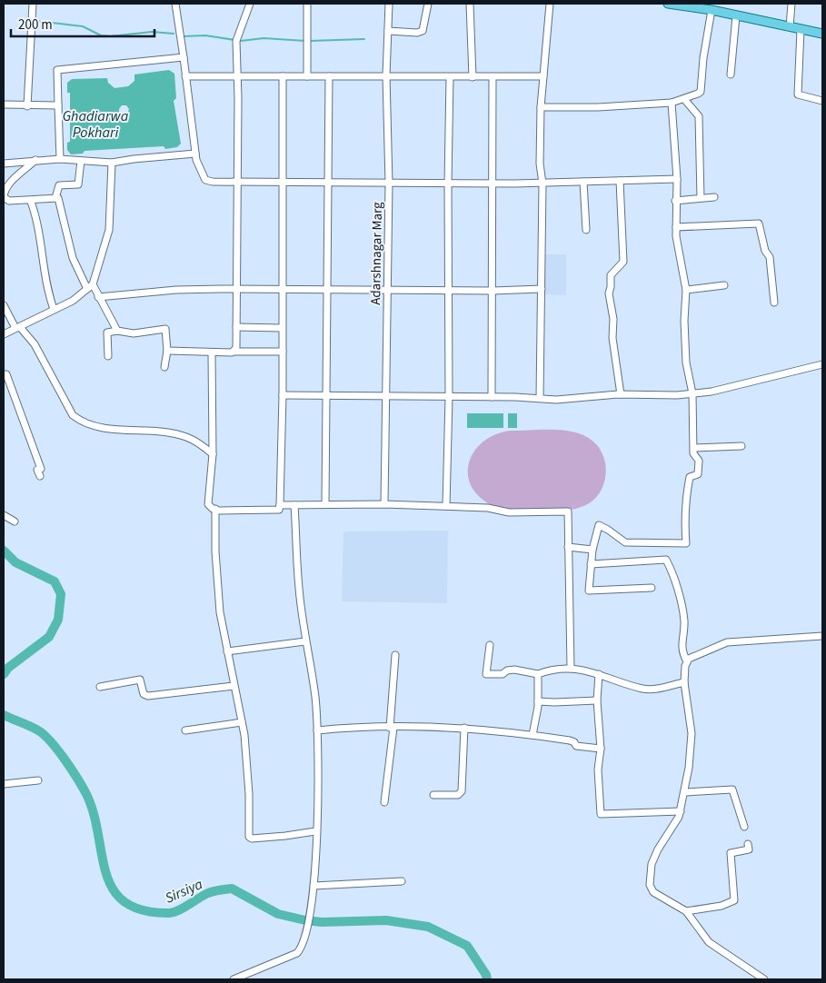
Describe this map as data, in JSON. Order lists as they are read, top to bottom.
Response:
{
  "streets": {
    "street": ["Adarshnagar Marg"]
  },
  "water": ["Ghadiarwa Pokhari", "Sirsiya"],
  "scale_bar": "200 m"
}
